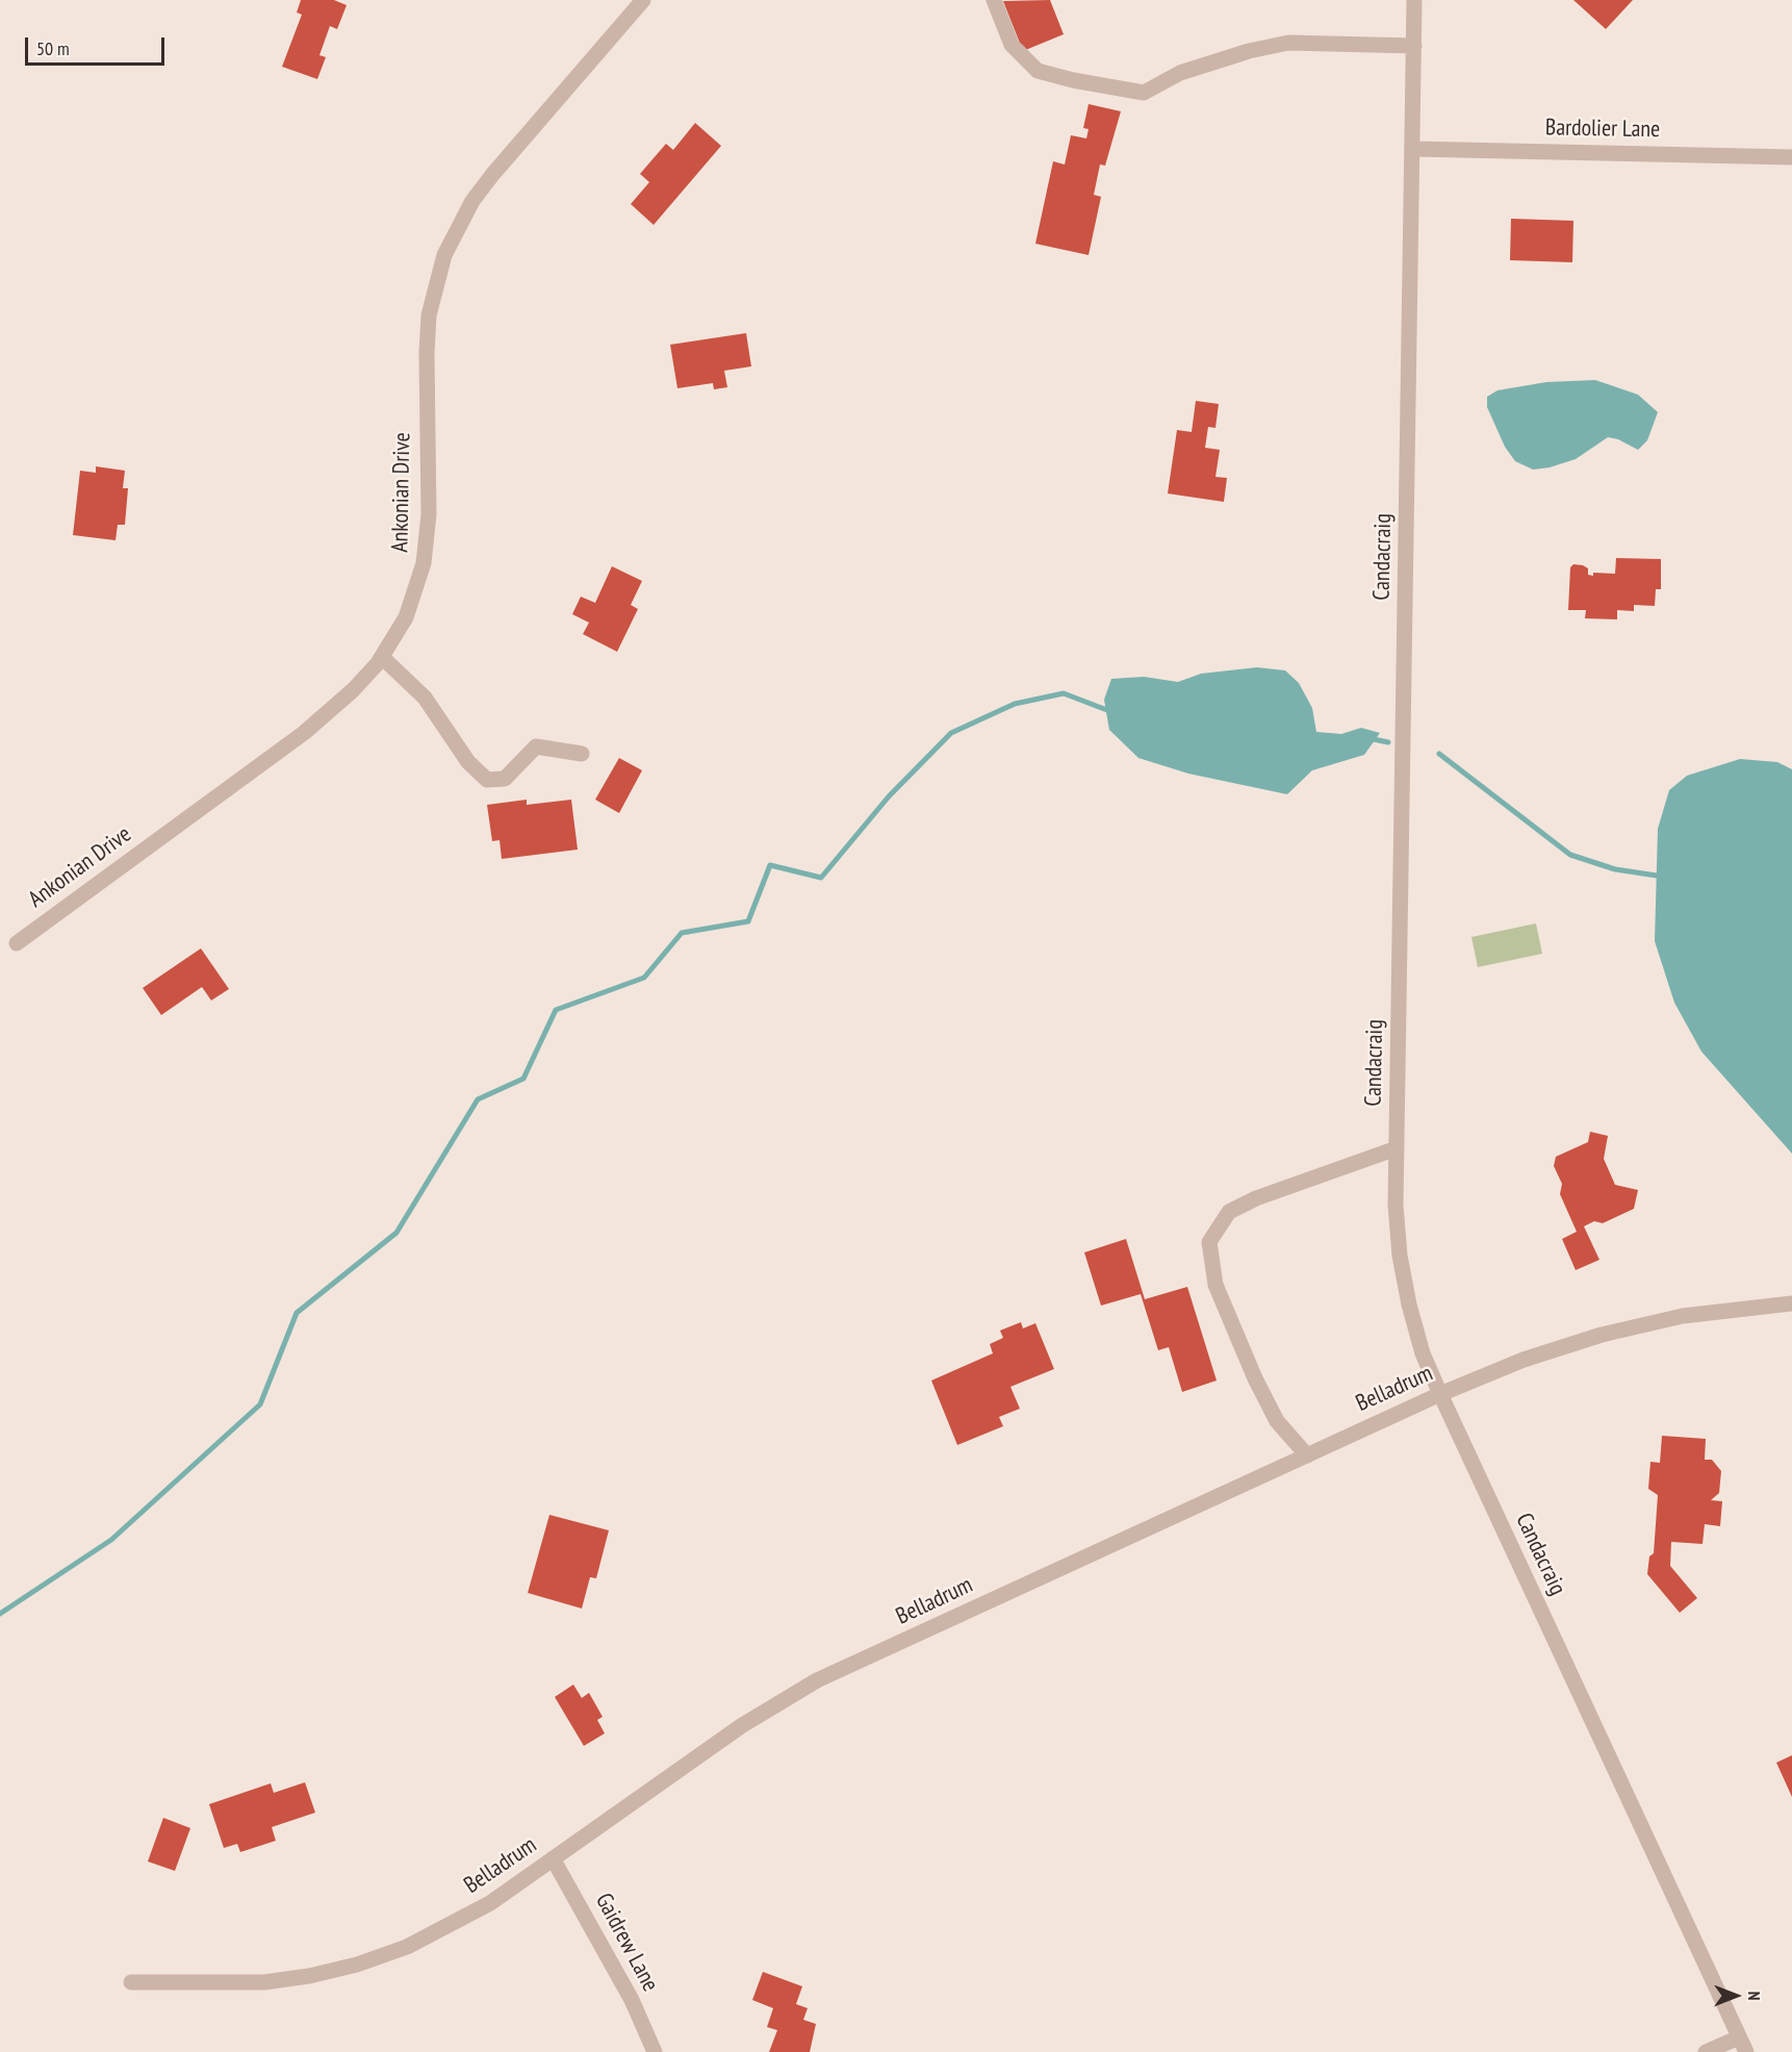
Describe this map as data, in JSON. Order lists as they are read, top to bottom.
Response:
{
  "streets": {
    "street": [
      "Bardolier Lane",
      "Ankonian Drive",
      "Candacraig",
      "Belladrum",
      "Gaidrew Lane"
    ]
  },
  "crossings": [
    ["Bardolier Lane", "Candacraig"],
    ["Candacraig", "Belladrum"],
    ["Belladrum", "Gaidrew Lane"]
  ],
  "scale_bar": "50 m",
  "north": "right"
}
